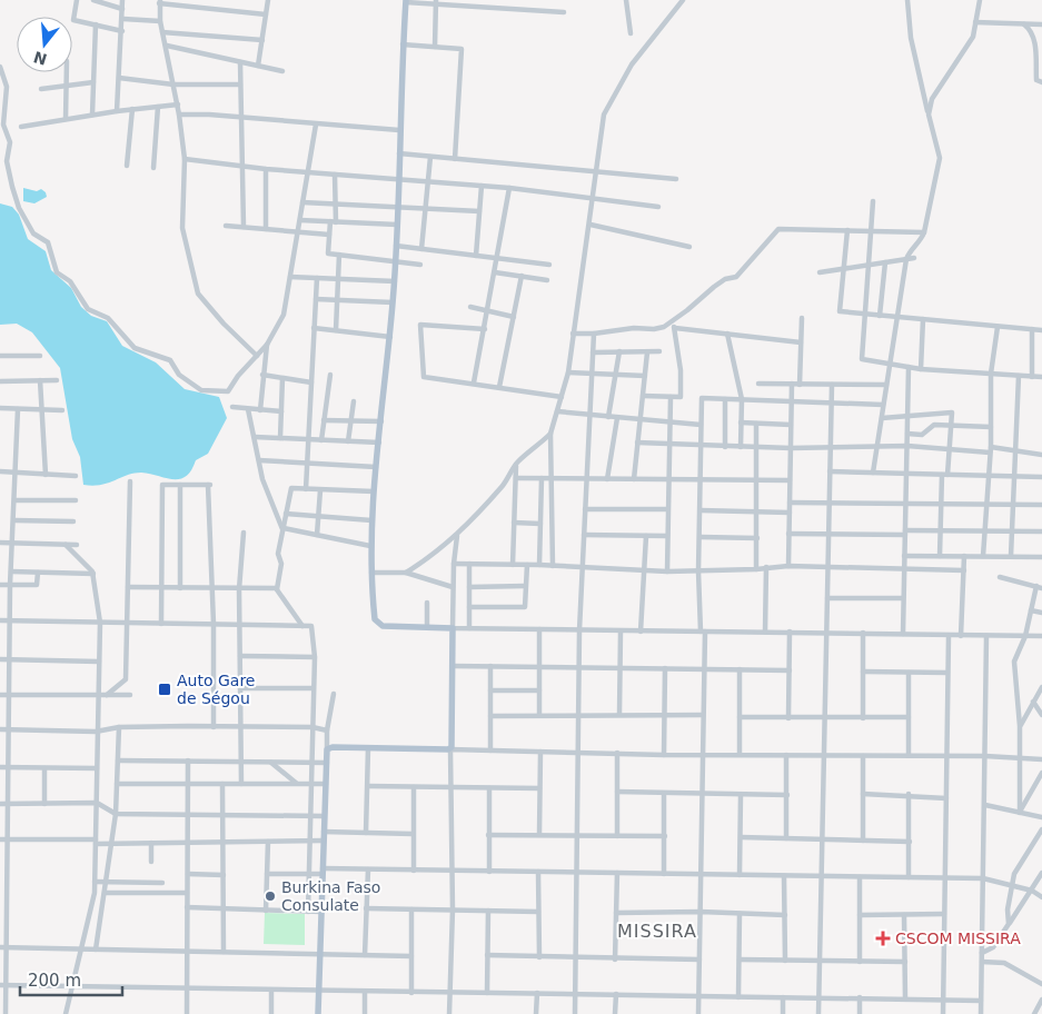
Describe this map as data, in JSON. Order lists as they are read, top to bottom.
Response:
{
  "districts": ["MISSIRA"],
  "places": {
    "transit": ["Auto Gare de Ségou"],
    "other": ["Burkina Faso Consulate"],
    "health": ["CSCOM MISSIRA"]
  },
  "scale_bar": "200 m",
  "north": "bottom"
}
